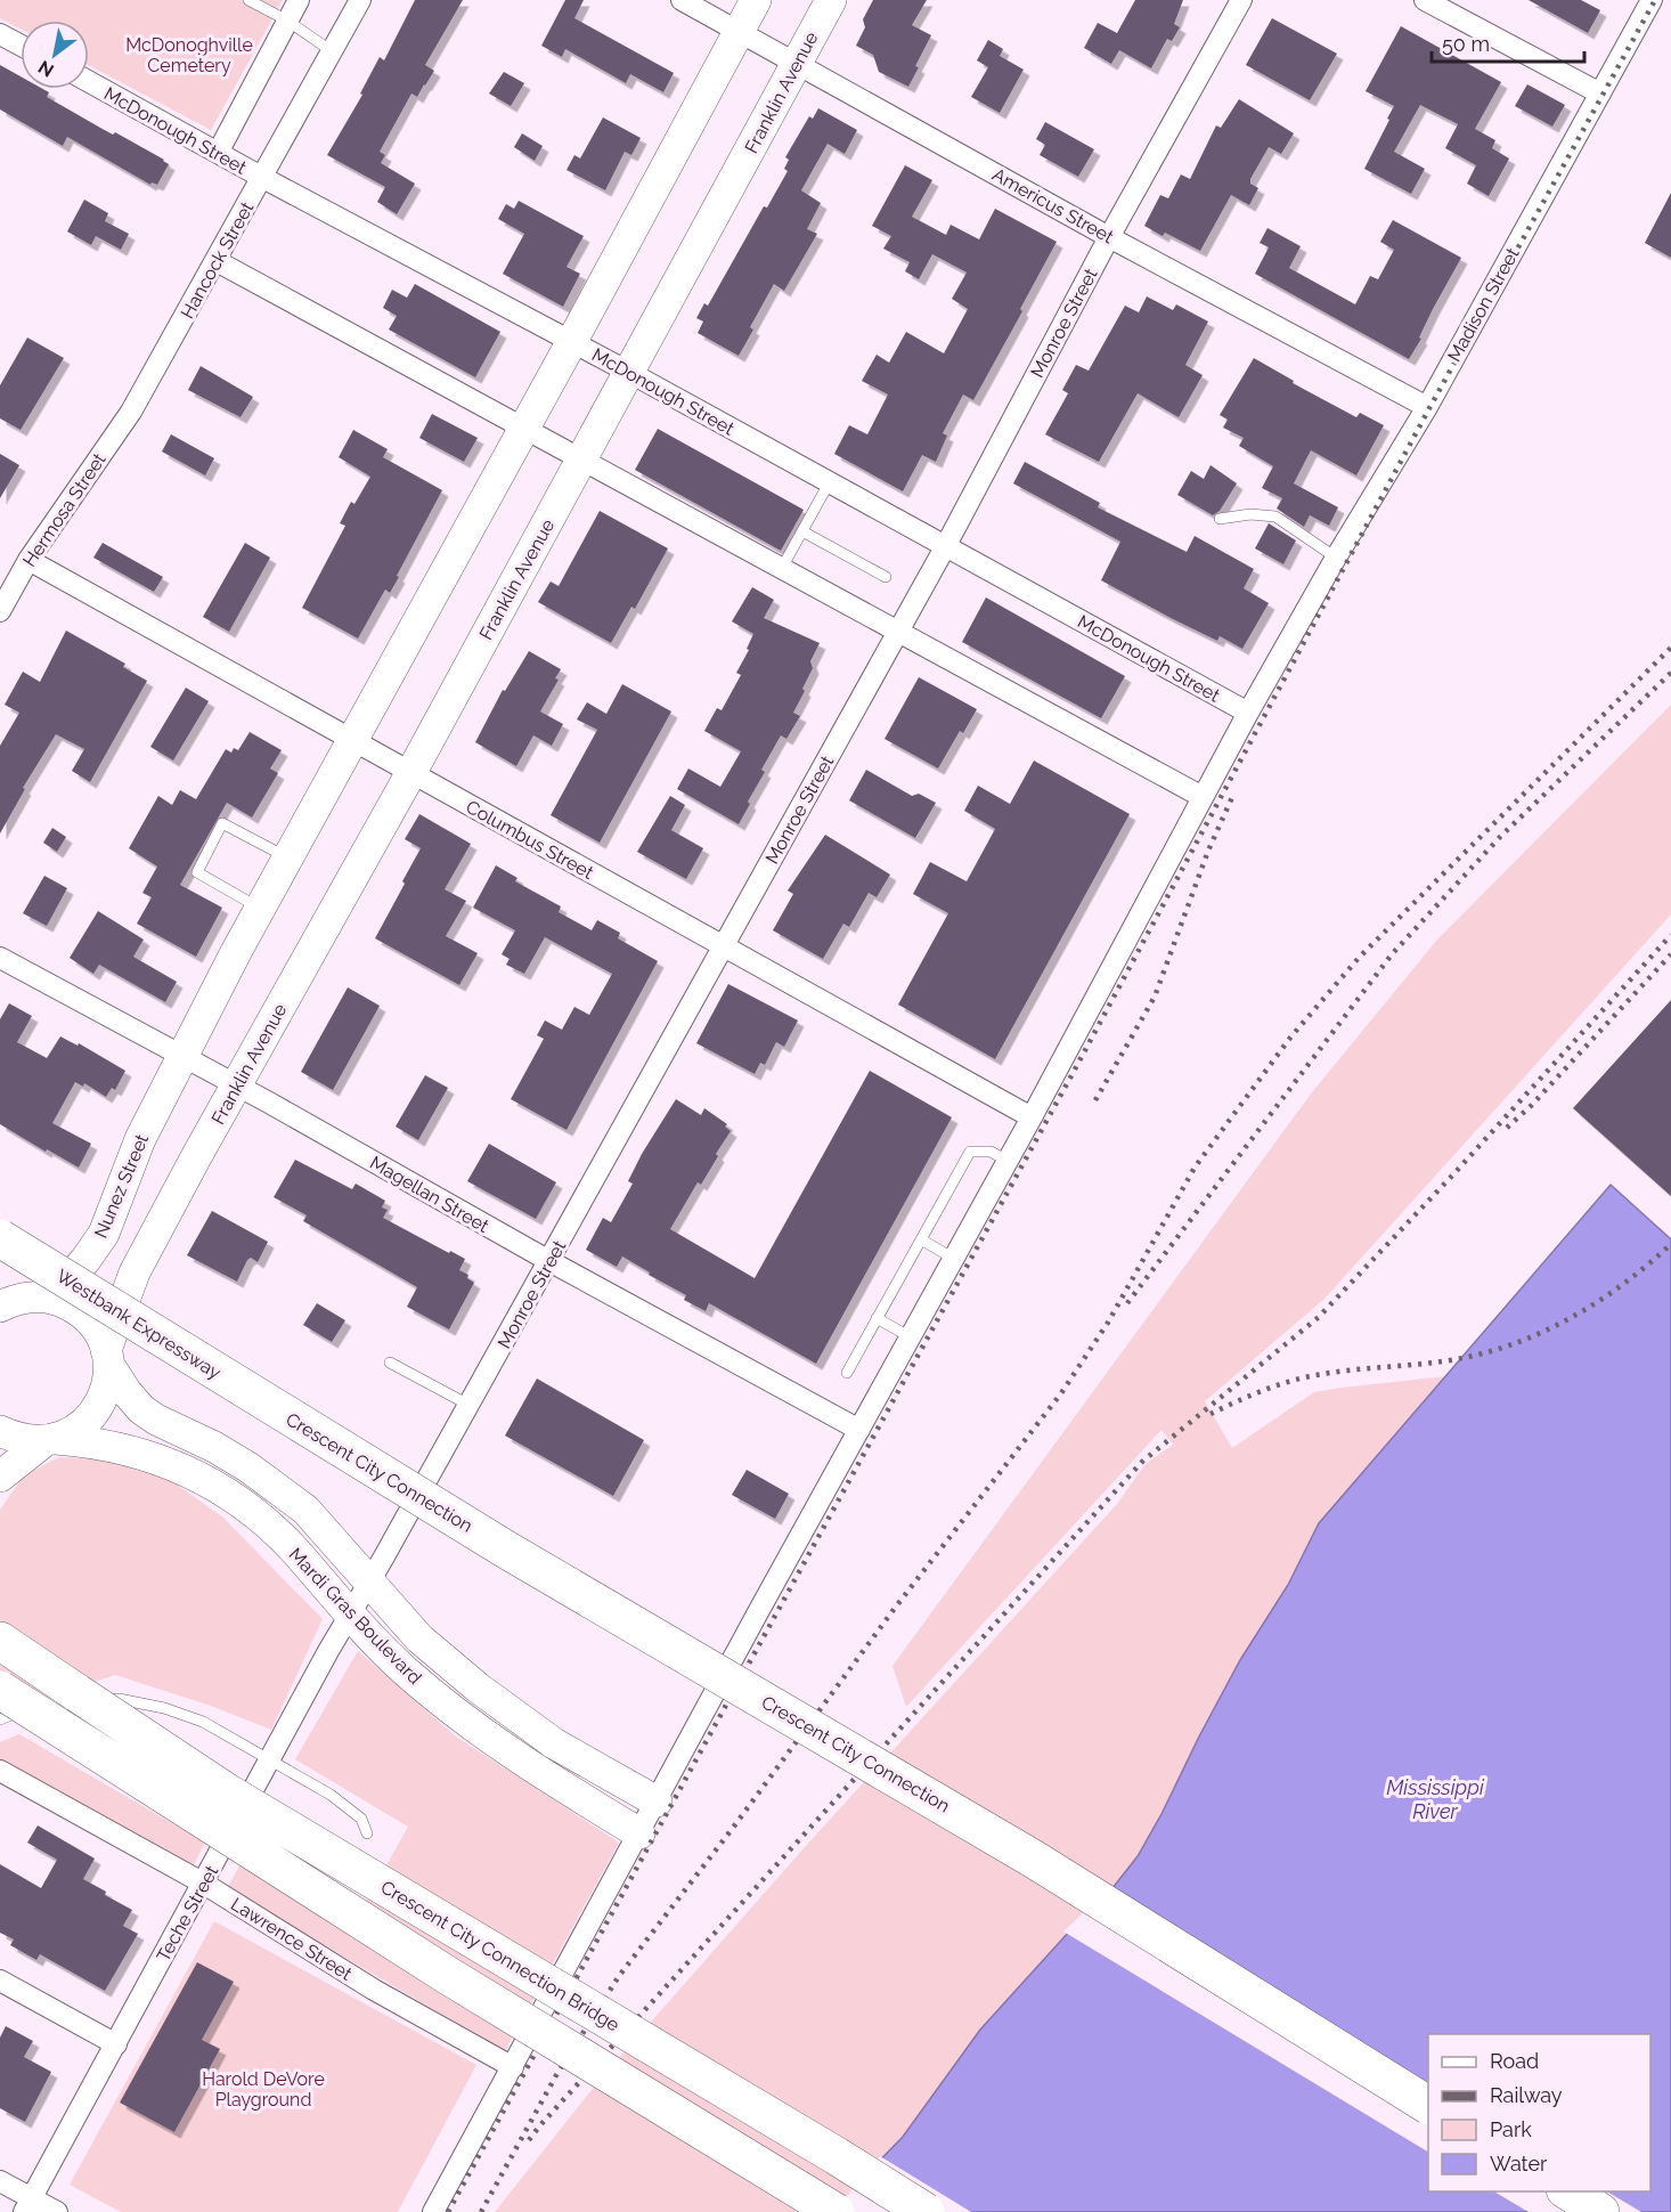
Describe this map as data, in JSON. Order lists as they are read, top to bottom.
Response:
{
  "streets": {
    "highway": ["Westbank Expressway", "Crescent City Connection", "Crescent City Connection Bridge"],
    "main road": ["Franklin Avenue", "Nunez Street", "Mardi Gras Boulevard"],
    "street": [
      "McDonough Street",
      "Americus Street",
      "Hancock Street",
      "Madison Street",
      "Monroe Street",
      "Hermosa Street",
      "Columbus Street",
      "Magellan Street",
      "Teche Street",
      "Lawrence Street"
    ]
  },
  "crossings": [
    ["Franklin Avenue", "McDonough Street"],
    ["Franklin Avenue", "Americus Street"],
    ["Franklin Avenue", "Columbus Street"],
    ["Franklin Avenue", "Magellan Street"],
    ["Franklin Avenue", "Mardi Gras Boulevard"],
    ["McDonough Street", "Hancock Street"],
    ["McDonough Street", "Madison Street"],
    ["McDonough Street", "Monroe Street"],
    ["Americus Street", "Madison Street"],
    ["Americus Street", "Monroe Street"],
    ["Hancock Street", "Hermosa Street"],
    ["Madison Street", "Columbus Street"],
    ["Madison Street", "Magellan Street"],
    ["Madison Street", "Mardi Gras Boulevard"],
    ["Madison Street", "Lawrence Street"],
    ["Monroe Street", "Columbus Street"],
    ["Monroe Street", "Magellan Street"],
    ["Monroe Street", "Mardi Gras Boulevard"],
    ["Monroe Street", "Teche Street"],
    ["Hermosa Street", "Columbus Street"],
    ["Nunez Street", "Magellan Street"],
    ["Nunez Street", "Mardi Gras Boulevard"],
    ["Westbank Expressway", "Crescent City Connection"],
    ["Mardi Gras Boulevard", "Teche Street"],
    ["Teche Street", "Lawrence Street"]
  ],
  "water": ["Mississippi River"],
  "parks": ["McDonoghville Cemetery", "Harold DeVore Playground"],
  "legend": [
    "Road",
    "Railway",
    "Park",
    "Water"
  ],
  "scale_bar": "50 m",
  "north": "bottom left"
}
